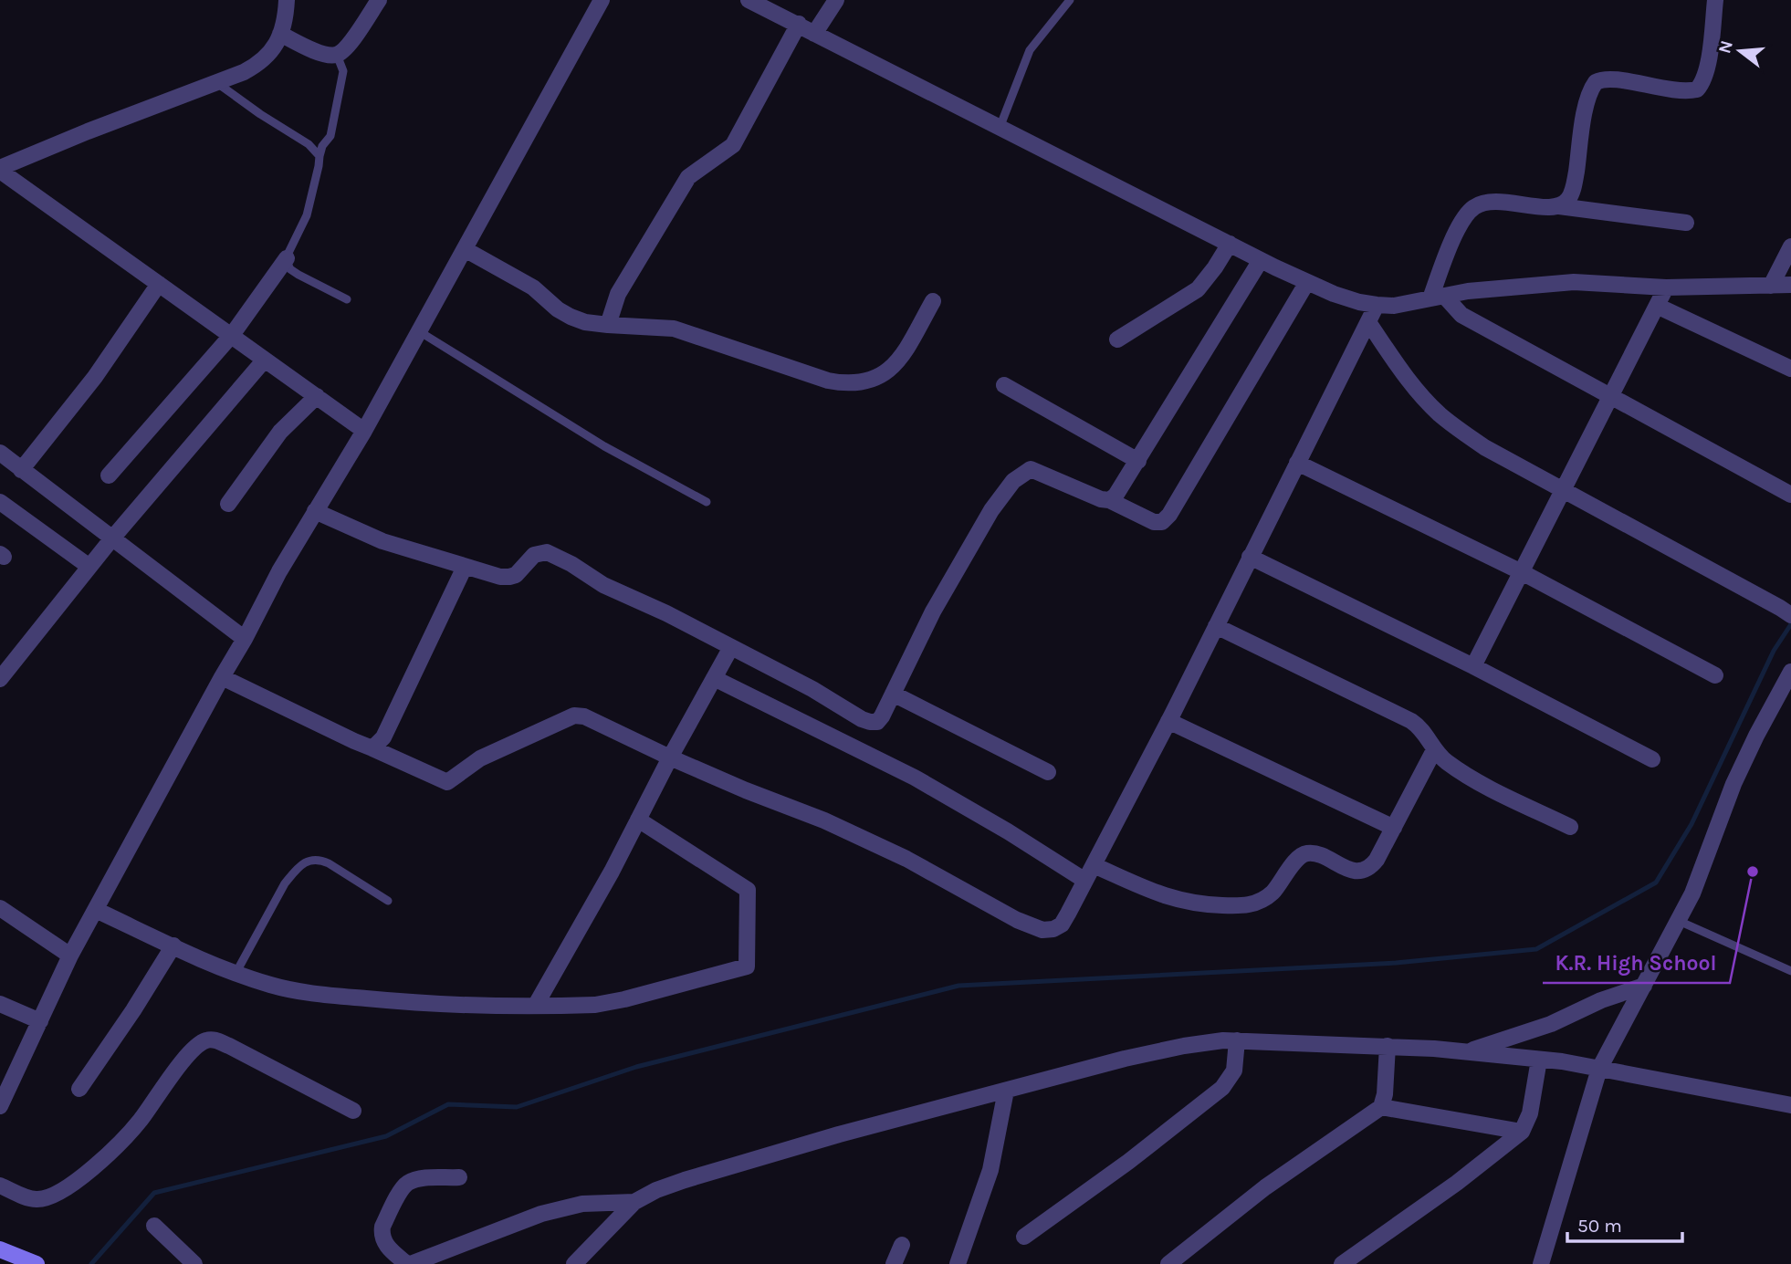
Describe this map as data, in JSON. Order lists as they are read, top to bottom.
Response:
{
  "places": ["K.R. High School"],
  "scale_bar": "50 m",
  "north": "left"
}
